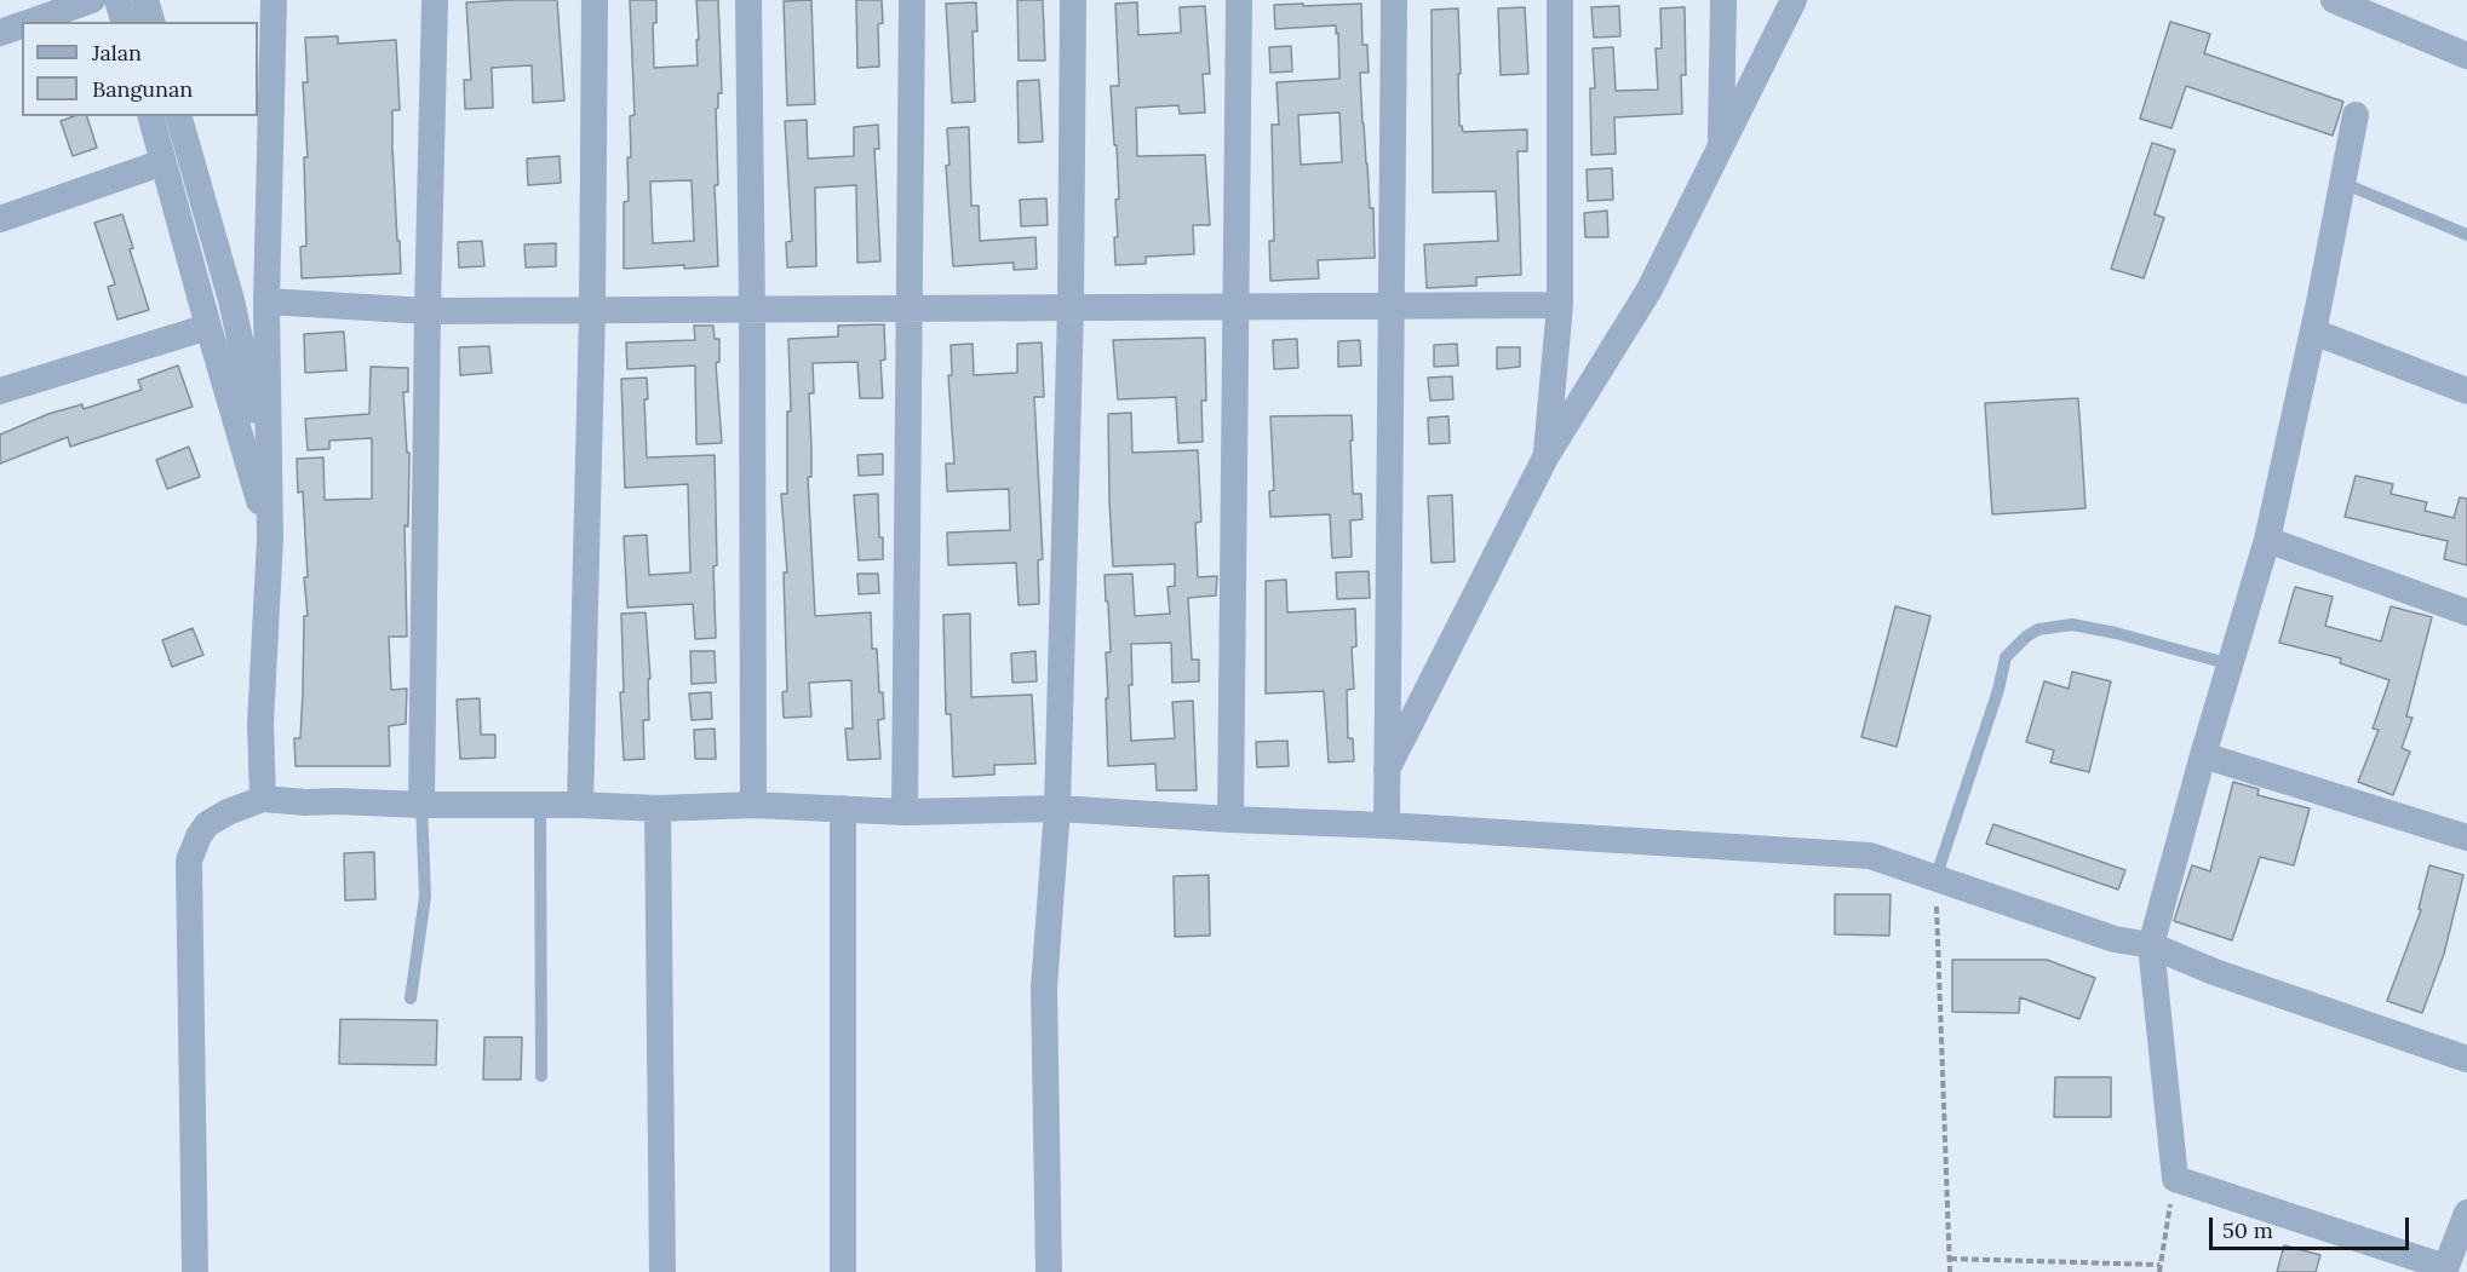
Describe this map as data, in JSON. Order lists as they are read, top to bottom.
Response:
{
  "legend": ["Jalan", "Bangunan"],
  "scale_bar": "50 m"
}
